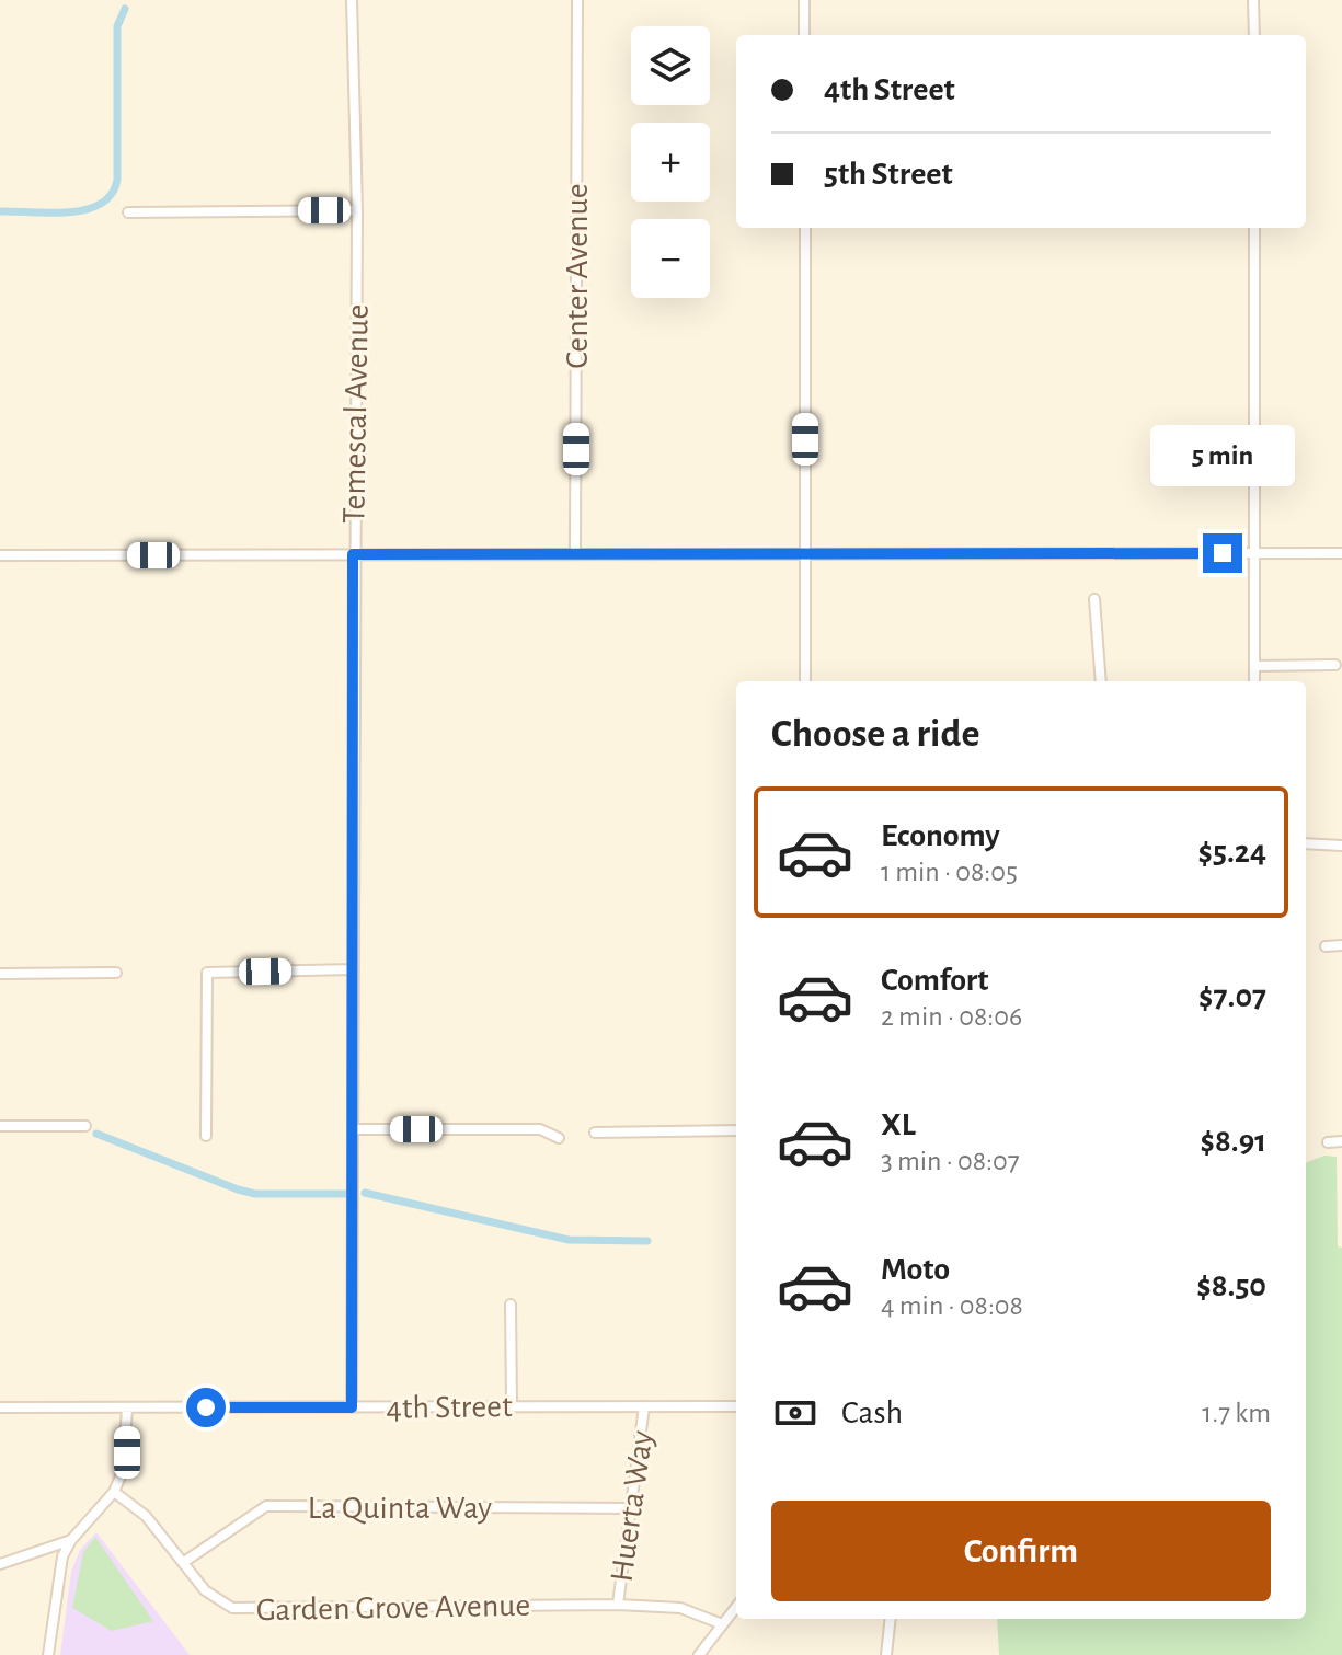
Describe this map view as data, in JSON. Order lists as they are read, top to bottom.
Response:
{
  "streets": {
    "street": [
      "Center Avenue",
      "Temescal Avenue",
      "4th Street",
      "Huerta Way",
      "La Quinta Way",
      "Garden Grove Avenue"
    ]
  },
  "crossings": [
    ["Temescal Avenue", "4th Street"],
    ["4th Street", "Huerta Way"],
    ["Huerta Way", "La Quinta Way"],
    ["Huerta Way", "Garden Grove Avenue"],
    ["La Quinta Way", "Garden Grove Avenue"]
  ],
  "page": {
    "map_buttons": ["+", "−"],
    "banner": ["4th Street", "5th Street"],
    "bubble": "5 min",
    "heading": "Choose a ride",
    "list": [
      {
        "name": "Economy",
        "note": "1 min · 08:05",
        "value": "$5.24"
      },
      {
        "name": "Comfort",
        "note": "2 min · 08:06",
        "value": "$7.07"
      },
      {
        "name": "XL",
        "note": "3 min · 08:07",
        "value": "$8.91"
      },
      {
        "name": "Moto",
        "note": "4 min · 08:08",
        "value": "$8.50"
      }
    ],
    "pay": ["Cash", "1.7 km"],
    "buttons": "Confirm"
  }
}
